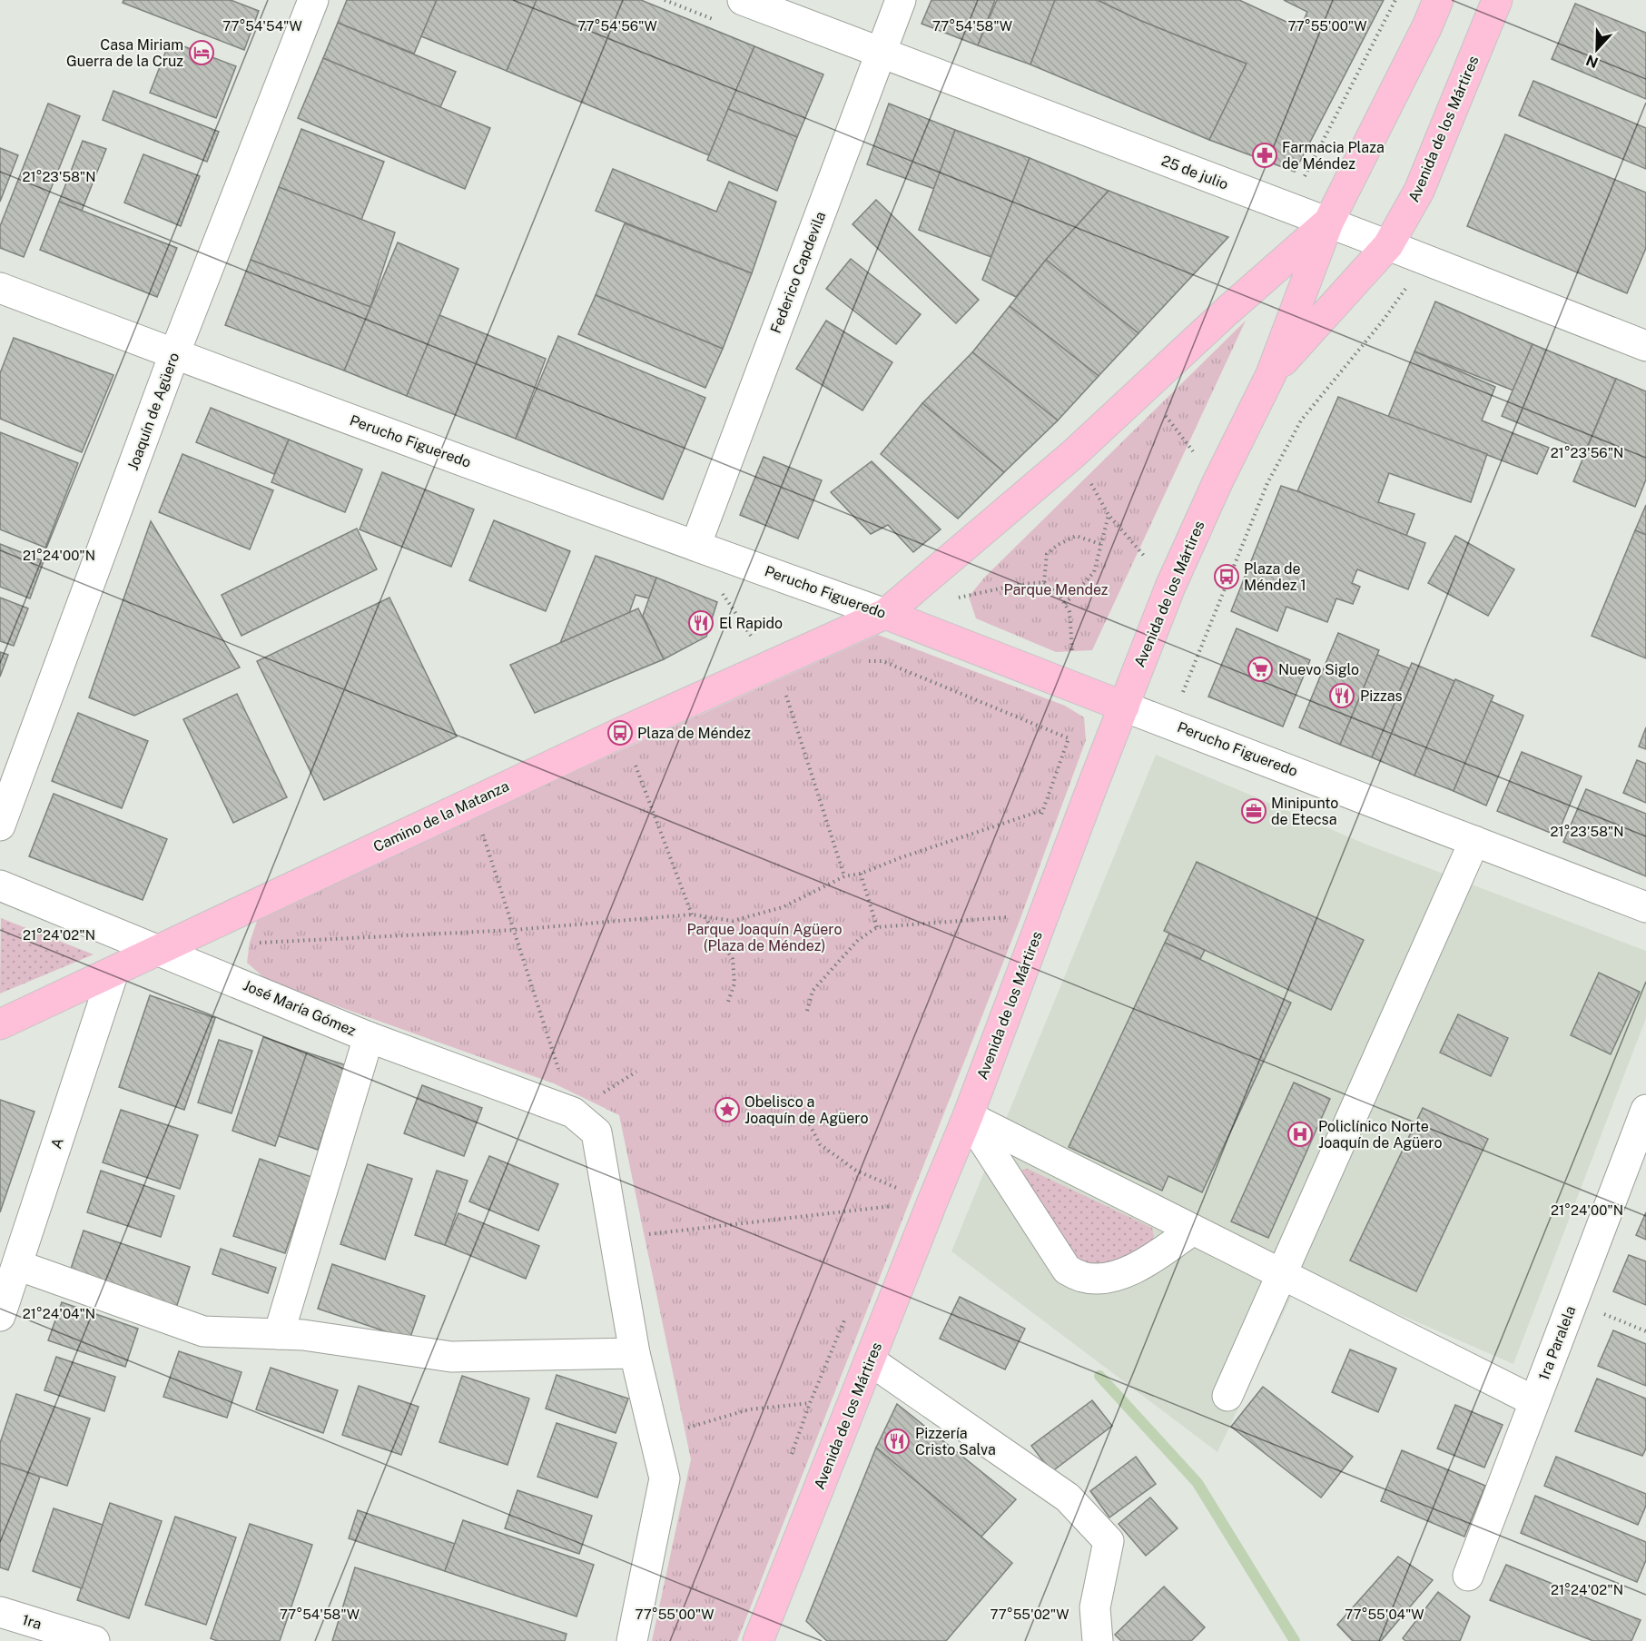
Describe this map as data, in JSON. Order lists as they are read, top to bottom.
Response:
{
  "streets": {
    "main road": ["Avenida de los Mártires", "Perucho Figueredo", "Camino de la Matanza"],
    "street": [
      "25 de julio",
      "Federico Capdevila",
      "Joaquín de Agüero",
      "José María Gómez",
      "A",
      "1ra Paralela",
      "1ra"
    ]
  },
  "crossings": [
    ["Avenida de los Mártires", "25 de julio"],
    ["Avenida de los Mártires", "Perucho Figueredo"],
    ["Avenida de los Mártires", "Camino de la Matanza"],
    ["25 de julio", "Federico Capdevila"],
    ["Federico Capdevila", "Perucho Figueredo"],
    ["Joaquín de Agüero", "Perucho Figueredo"],
    ["Perucho Figueredo", "Camino de la Matanza"],
    ["Camino de la Matanza", "José María Gómez"],
    ["Camino de la Matanza", "A"]
  ],
  "parks": ["Parque Mendez", "Parque Joaquín Agüero (Plaza de Méndez)"],
  "places": {
    "hotel": ["Casa Miriam Guerra de la Cruz"],
    "pharmacy": ["Farmacia Plaza de Méndez"],
    "bus stop": ["Plaza de Méndez 1", "Plaza de Méndez"],
    "restaurant": ["El Rapido", "Pizzas", "Pizzería Cristo Salva"],
    "supermarket": ["Nuevo Siglo"],
    "office": ["Minipunto de Etecsa"],
    "place": ["Obelisco a Joaquín de Agüero"],
    "hospital": ["Policlínico Norte Joaquín de Agüero"]
  },
  "north": "bottom",
  "coordinates": [
    "77°54'54\"W",
    "77°54'56\"W",
    "77°54'58\"W",
    "77°55'00\"W",
    "21°23'58\"N",
    "21°23'56\"N",
    "21°24'00\"N",
    "21°24'02\"N",
    "21°24'04\"N",
    "77°55'02\"W",
    "77°55'04\"W"
  ]
}
